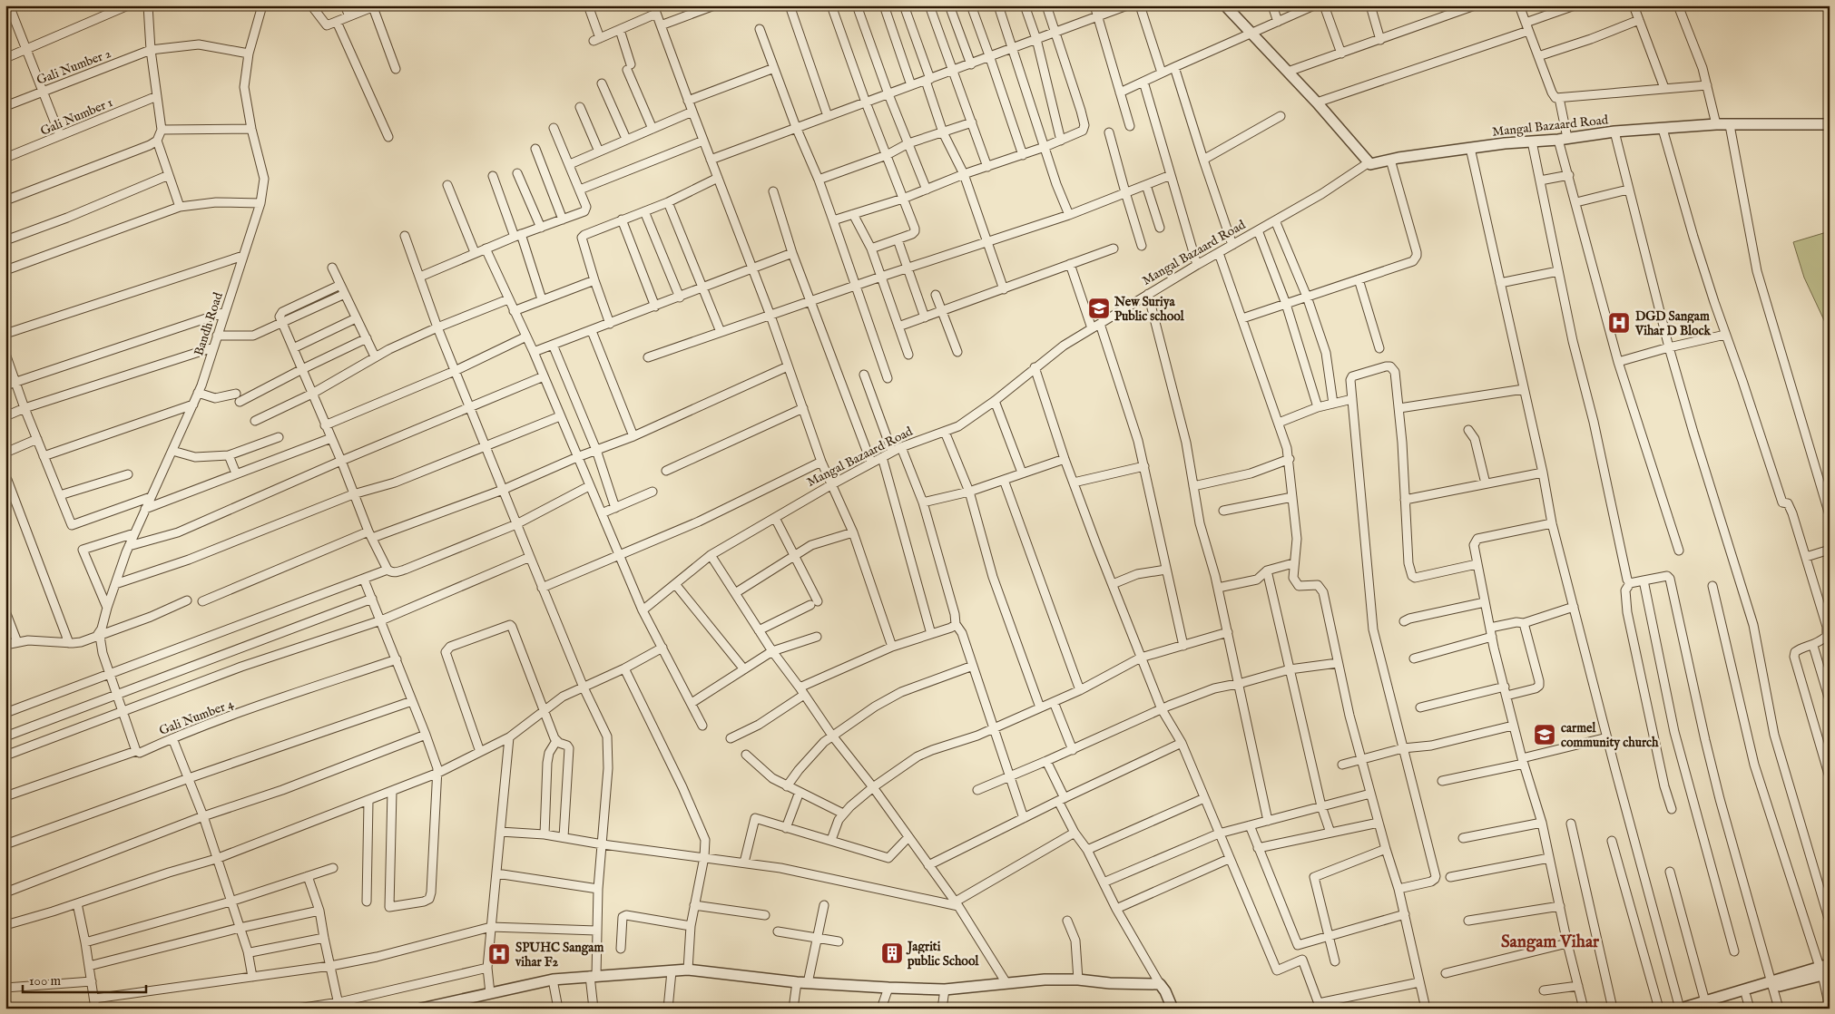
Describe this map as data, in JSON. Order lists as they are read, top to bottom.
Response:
{
  "streets": {
    "street": [
      "Gali Number 2",
      "Gali Number 1",
      "Mangal Bazaard Road",
      "Bandh Road",
      "Gali Number 4"
    ]
  },
  "crossings": [
    ["Gali Number 2", "Bandh Road"]
  ],
  "districts": ["Sangam Vihar"],
  "places": {
    "school or university": ["New Suriya Public school", "carmel community church"],
    "hospital": ["DGD Sangam Vihar D Block", "SPUHC Sangam vihar F2"],
    "building": ["Jagriti public School"]
  },
  "scale_bar": "100 m"
}
